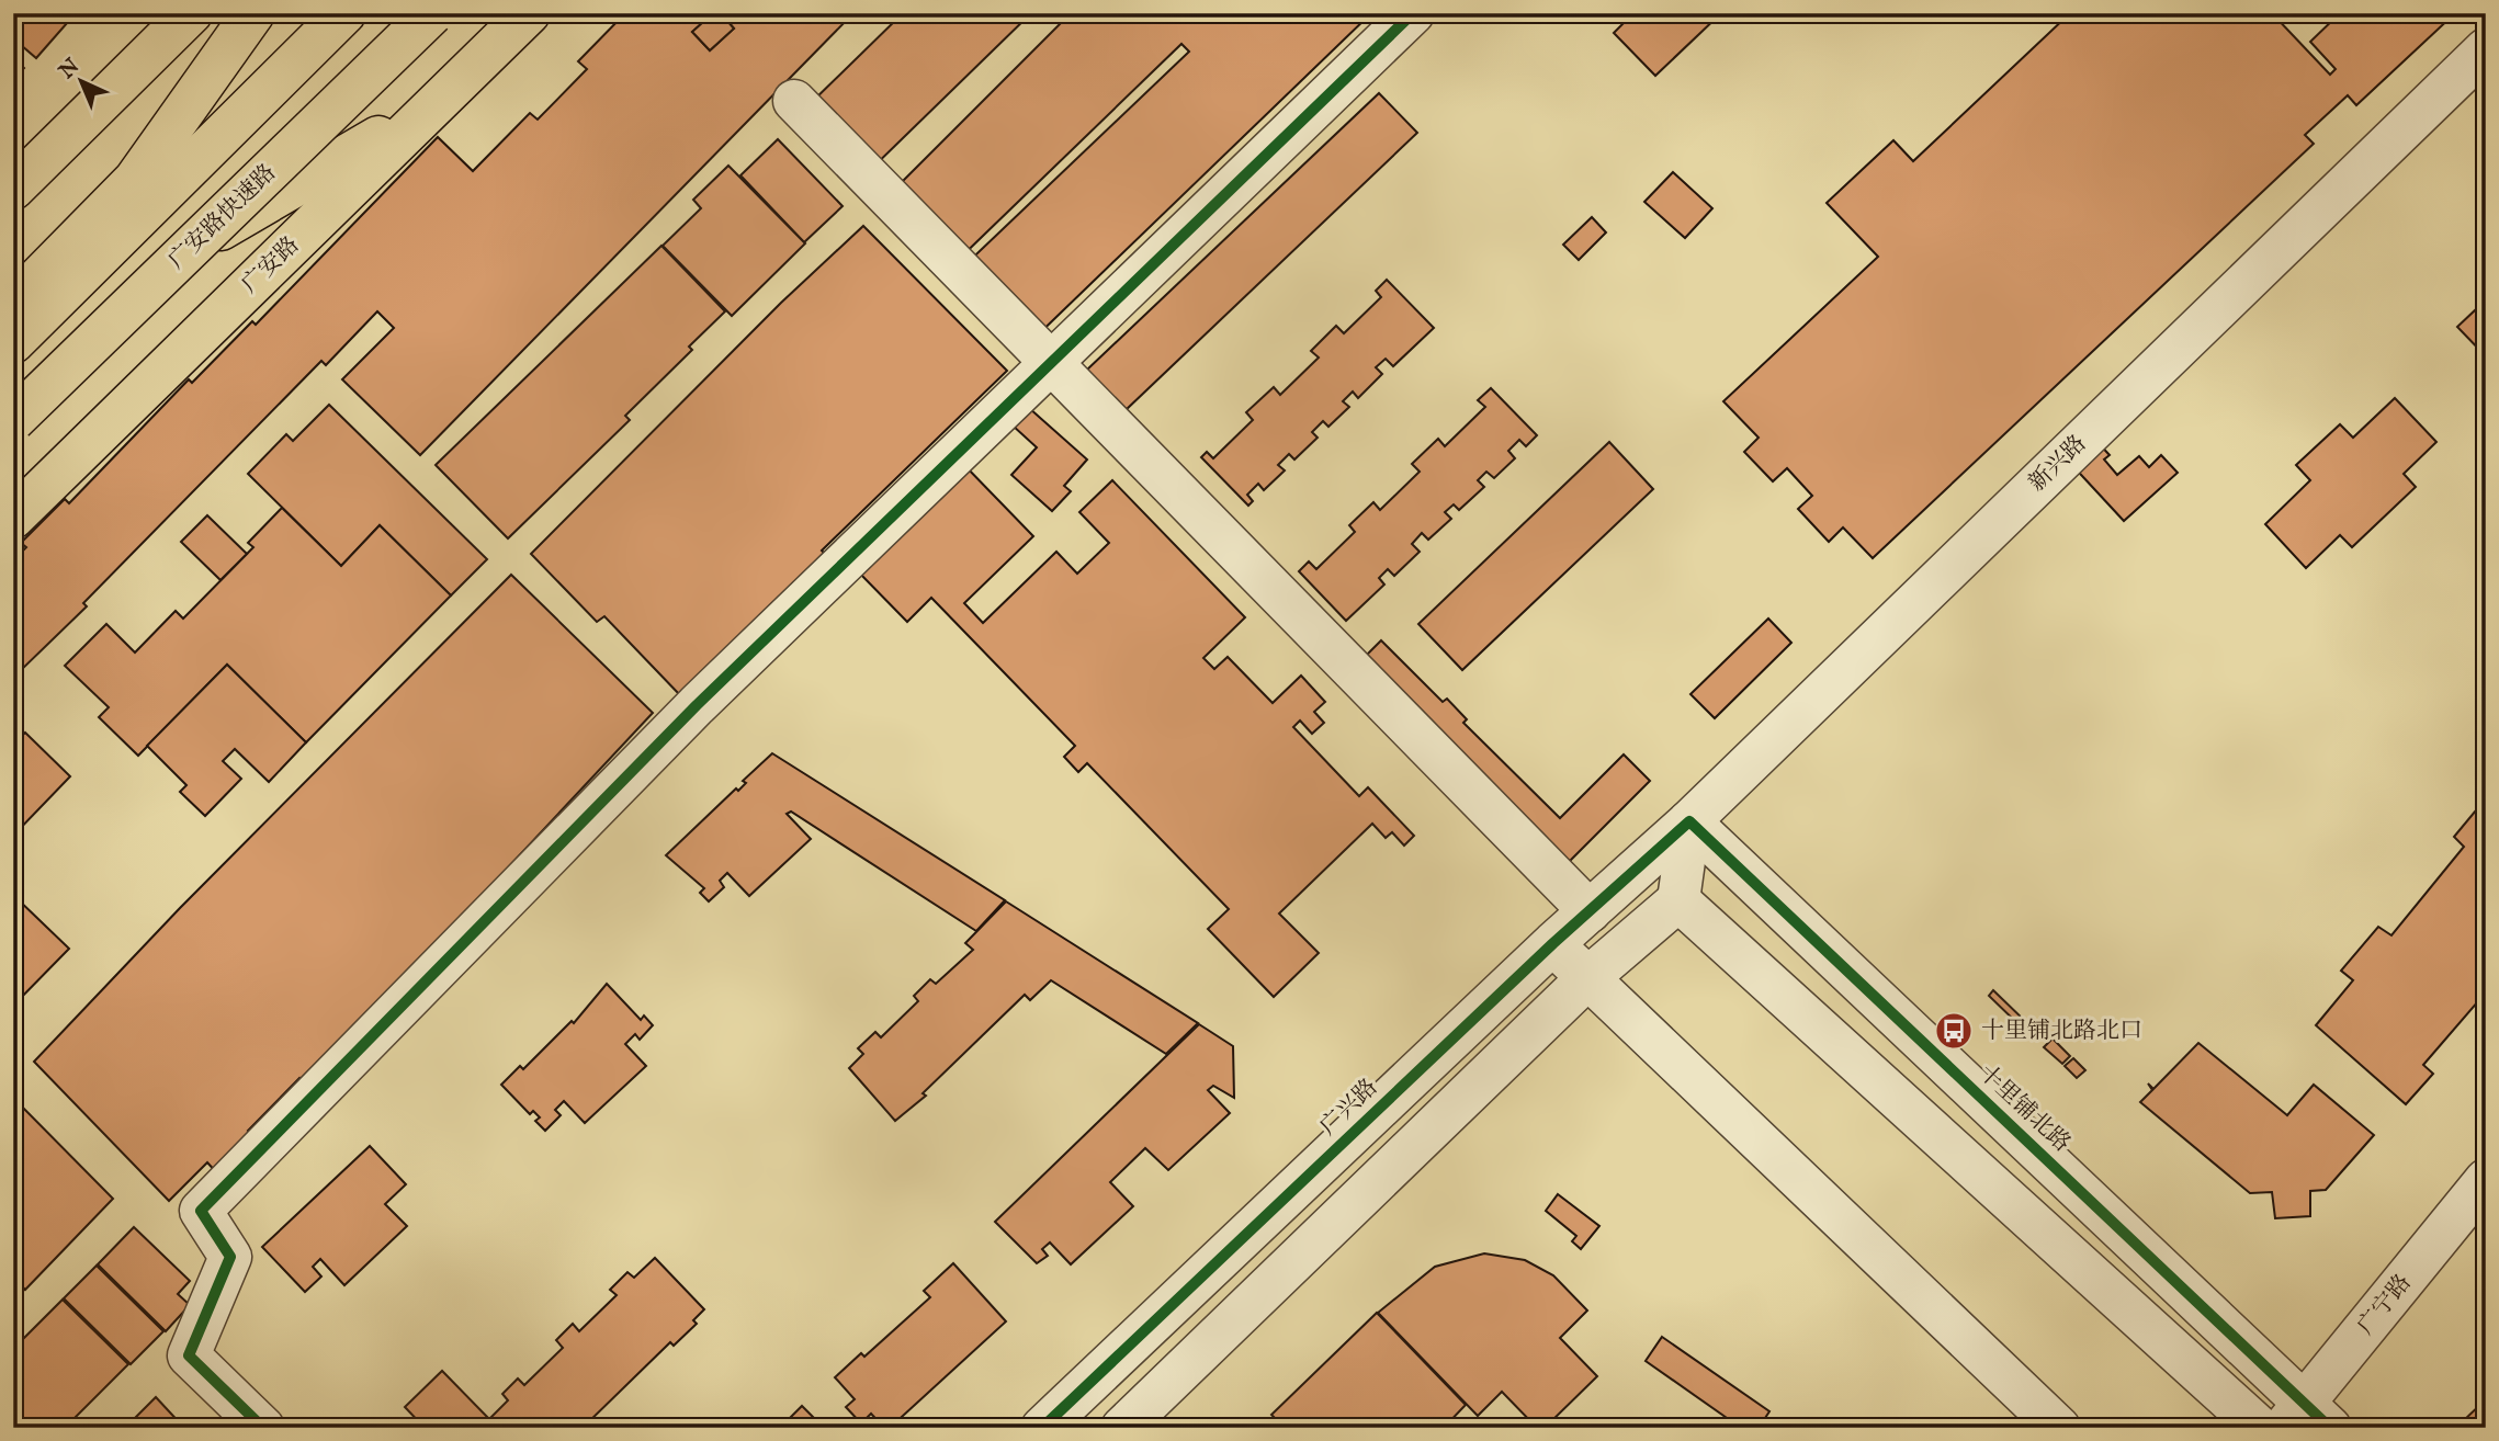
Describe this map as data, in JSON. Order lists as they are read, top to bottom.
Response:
{
  "streets": {
    "main road": ["广安路快速路", "广安路"],
    "street": [
      "新兴路",
      "广兴路",
      "十里铺北路",
      "广宁路"
    ]
  },
  "crossings": [
    ["新兴路", "广兴路"],
    ["新兴路", "十里铺北路"],
    ["广兴路", "十里铺北路"],
    ["十里铺北路", "广宁路"]
  ],
  "places": {
    "bus stop": ["十里铺北路北口"]
  },
  "north": "top left"
}
